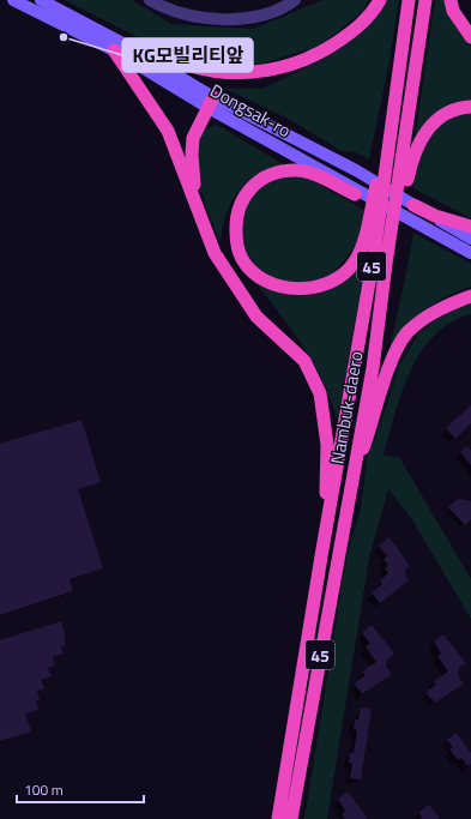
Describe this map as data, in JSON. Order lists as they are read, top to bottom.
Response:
{
  "streets": {
    "highway": ["45", "Nambuk-daero"],
    "main road": ["Dongsak-ro"]
  },
  "places": ["KG모빌리티앞"],
  "scale_bar": "100 m"
}
